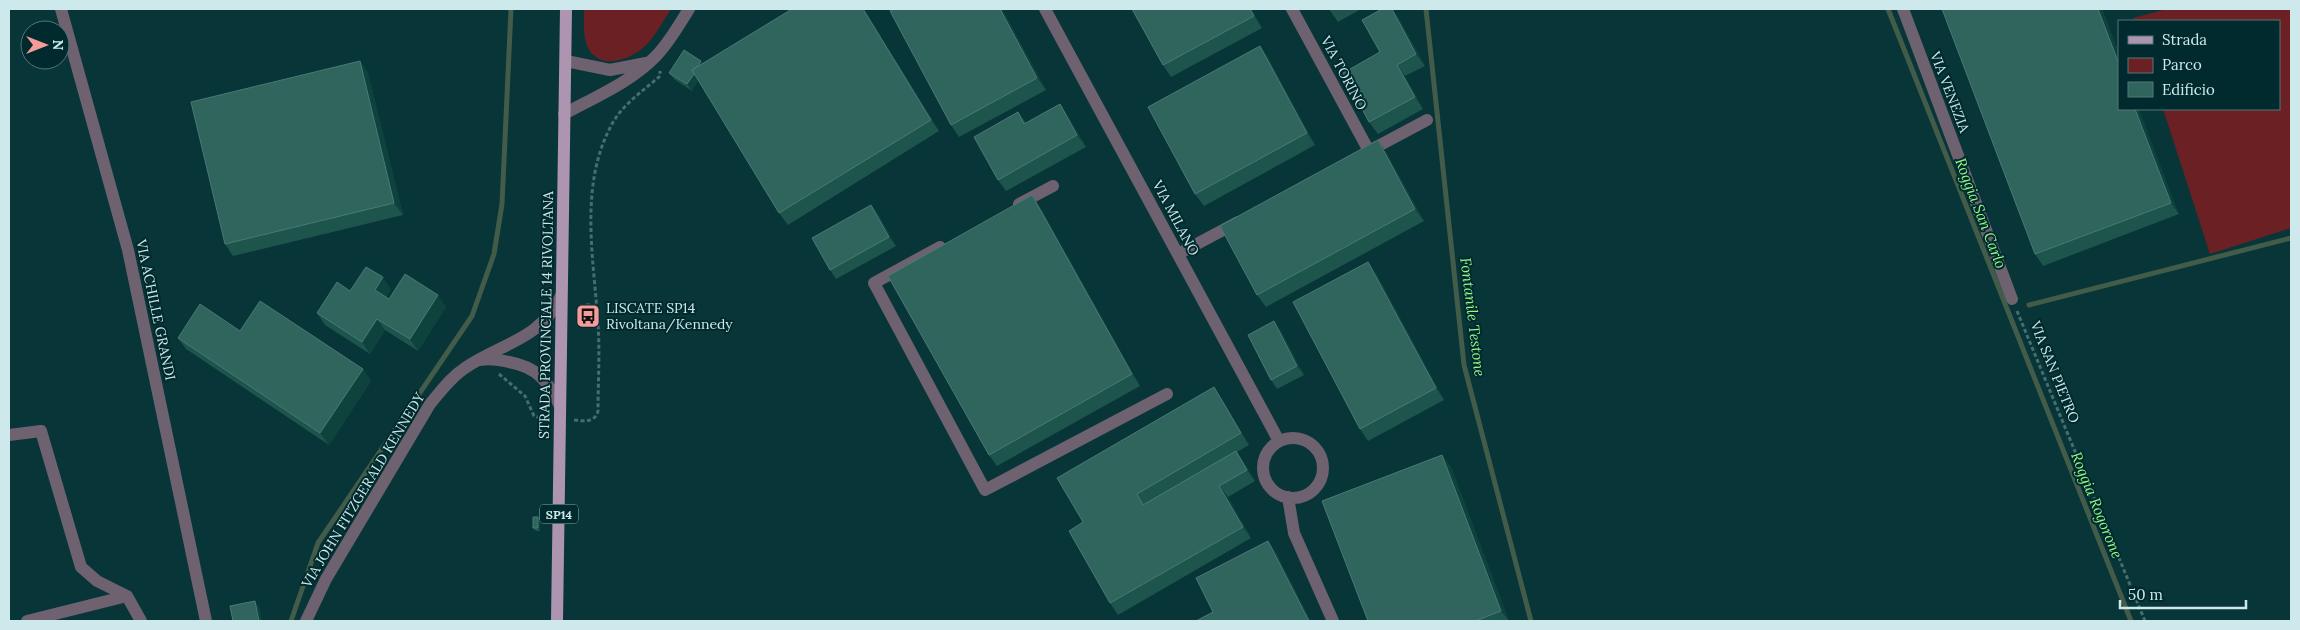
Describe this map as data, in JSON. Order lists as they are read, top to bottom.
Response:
{
  "streets": {
    "main road": ["STRADA PROVINCIALE 14 RIVOLTANA", "SP14"],
    "street": [
      "VIA TORINO",
      "VIA VENEZIA",
      "VIA MILANO",
      "VIA ACHILLE GRANDI",
      "VIA JOHN FITZGERALD KENNEDY"
    ],
    "path": ["VIA SAN PIETRO"]
  },
  "crossings": [
    ["VIA VENEZIA", "VIA SAN PIETRO"],
    ["STRADA PROVINCIALE 14 RIVOLTANA", "VIA JOHN FITZGERALD KENNEDY"]
  ],
  "water": ["Roggia San Carlo", "Fontanile Testone", "Roggia Rogorone"],
  "places": {
    "bus stop": ["LISCATE SP14 Rivoltana/Kennedy"]
  },
  "legend": ["Strada", "Parco", "Edificio"],
  "scale_bar": "50 m",
  "north": "right"
}
